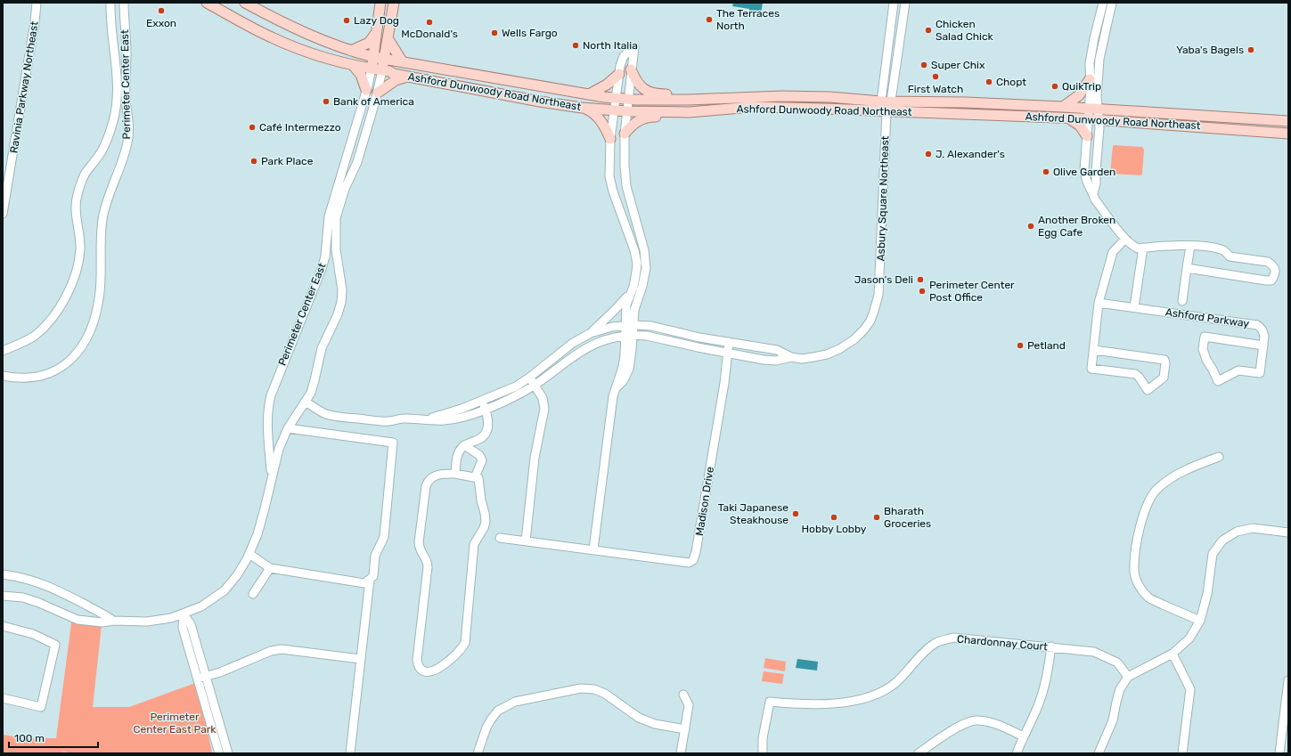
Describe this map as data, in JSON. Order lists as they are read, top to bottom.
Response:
{
  "streets": {
    "main road": ["Ashford Dunwoody Road Northeast"],
    "street": [
      "Perimeter Center East",
      "Ravinia Parkway Northeast",
      "Asbury Square Northeast",
      "Ashford Parkway",
      "Madison Drive",
      "Chardonnay Court"
    ]
  },
  "crossings": [
    ["Perimeter Center East", "Ashford Dunwoody Road Northeast"],
    ["Perimeter Center East", "Asbury Square Northeast"],
    ["Ashford Dunwoody Road Northeast", "Asbury Square Northeast"],
    ["Asbury Square Northeast", "Madison Drive"]
  ],
  "parks": ["Perimeter Center East Park"],
  "places": [
    "Exxon",
    "The Terraces North",
    "Lazy Dog",
    "McDonald's",
    "Chicken Salad Chick",
    "Wells Fargo",
    "North Italia",
    "Yaba's Bagels",
    "Super Chix",
    "First Watch",
    "Chopt",
    "QuikTrip",
    "Bank of America",
    "Café Intermezzo",
    "J. Alexander's",
    "Park Place",
    "Olive Garden",
    "Another Broken Egg Cafe",
    "Jason's Deli",
    "Perimeter Center Post Office",
    "Petland",
    "Taki Japanese Steakhouse",
    "Hobby Lobby",
    "Bharath Groceries"
  ],
  "scale_bar": "100 m"
}
